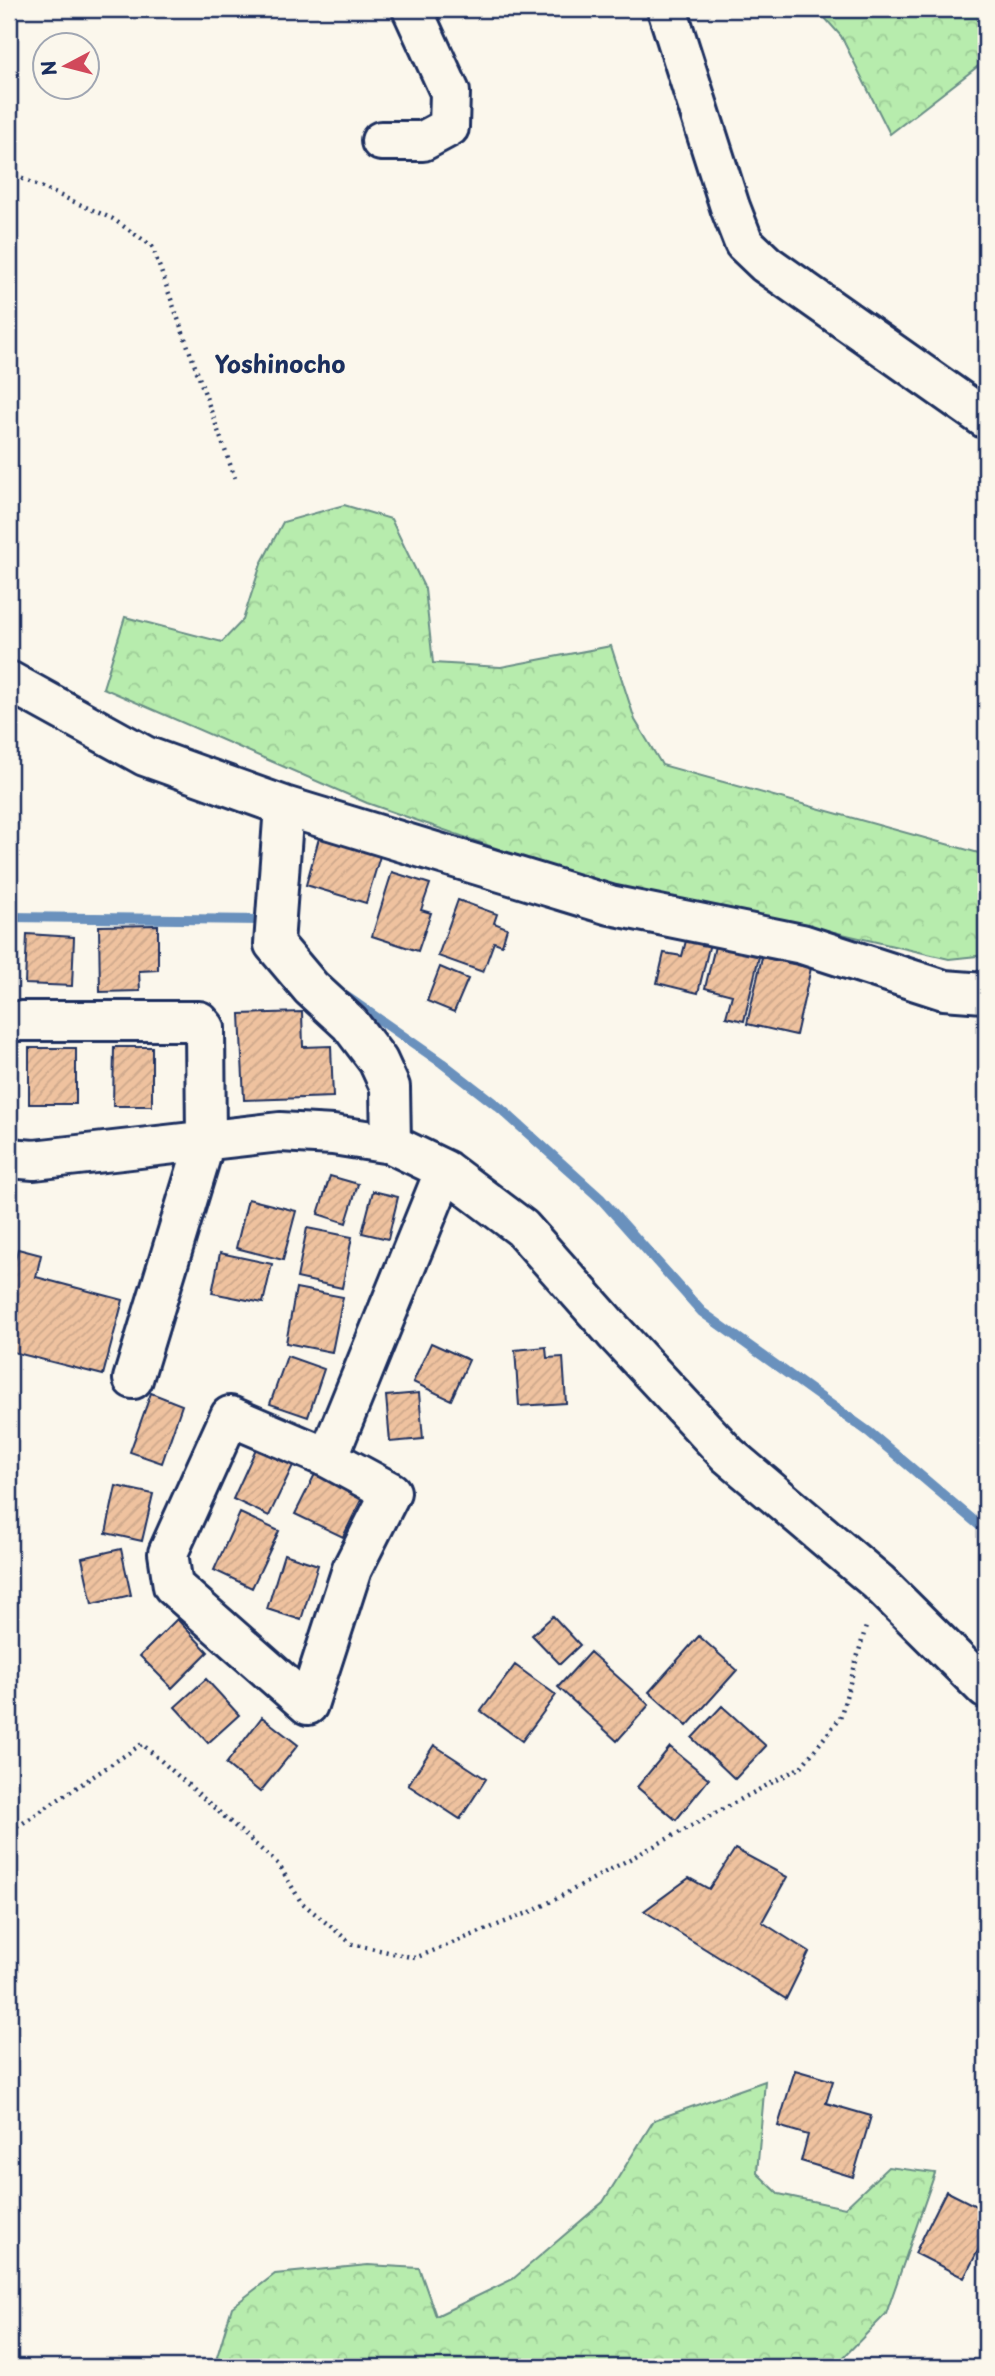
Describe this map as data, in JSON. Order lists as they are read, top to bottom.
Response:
{
  "districts": ["Yoshinocho"],
  "north": "left"
}
